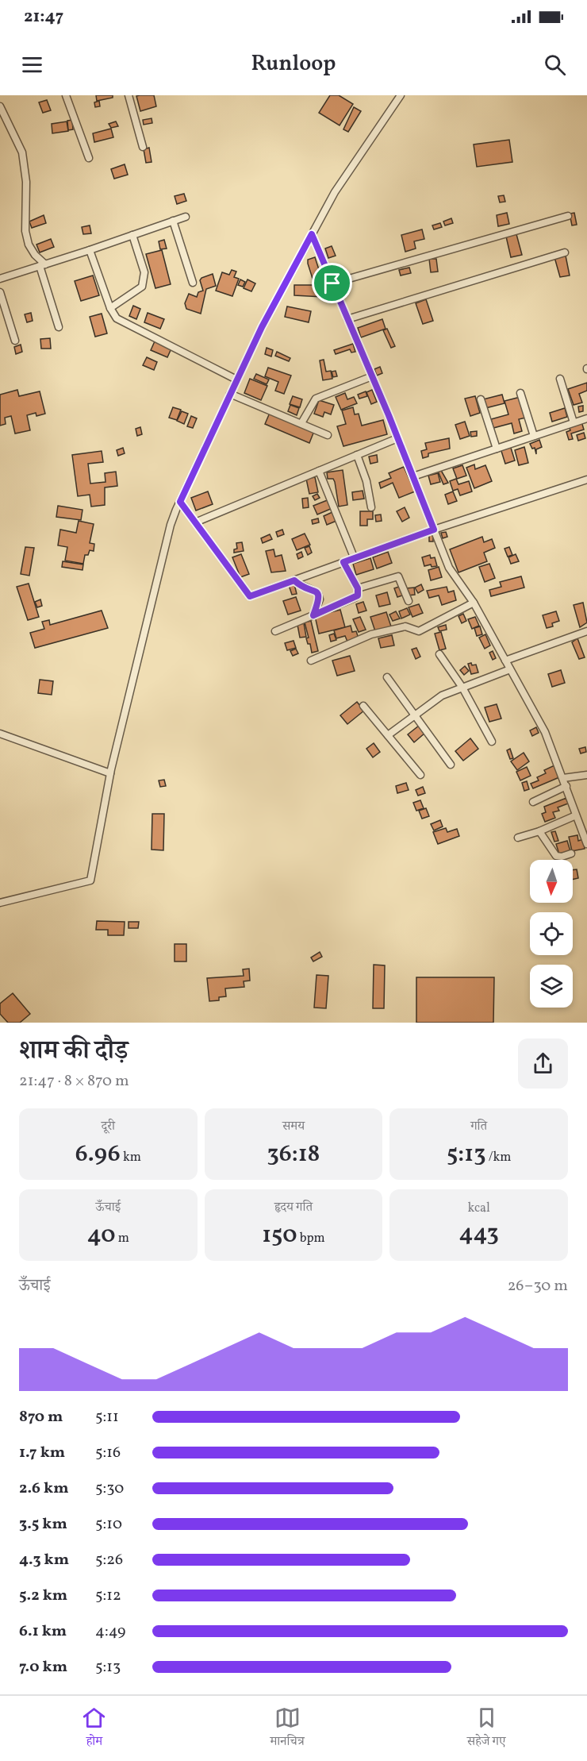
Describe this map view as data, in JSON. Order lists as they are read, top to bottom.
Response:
{
  "north": "bottom",
  "page": {
    "status": "21:47",
    "header": "Runloop",
    "heading": ["शाम की दौड़", "21:47 · 8 × 870 m"],
    "stats": [
      ["दूरी", "6.96 km"],
      ["समय", "36:18"],
      ["गति", "5:13 /km"],
      ["ऊँचाई", "40 m"],
      ["हृदय गति", "150 bpm"],
      ["kcal", "443"]
    ],
    "chart": ["ऊँचाई", "26–30 m"],
    "list": [
      {
        "name": "870 m",
        "note": "5:11"
      },
      {
        "name": "1.7 km",
        "note": "5:16"
      },
      {
        "name": "2.6 km",
        "note": "5:30"
      },
      {
        "name": "3.5 km",
        "note": "5:10"
      },
      {
        "name": "4.3 km",
        "note": "5:26"
      },
      {
        "name": "5.2 km",
        "note": "5:12"
      },
      {
        "name": "6.1 km",
        "note": "4:49"
      },
      {
        "name": "7.0 km",
        "note": "5:13"
      }
    ],
    "tabs": ["होम", "मानचित्र", "सहेजे गए"]
  }
}
